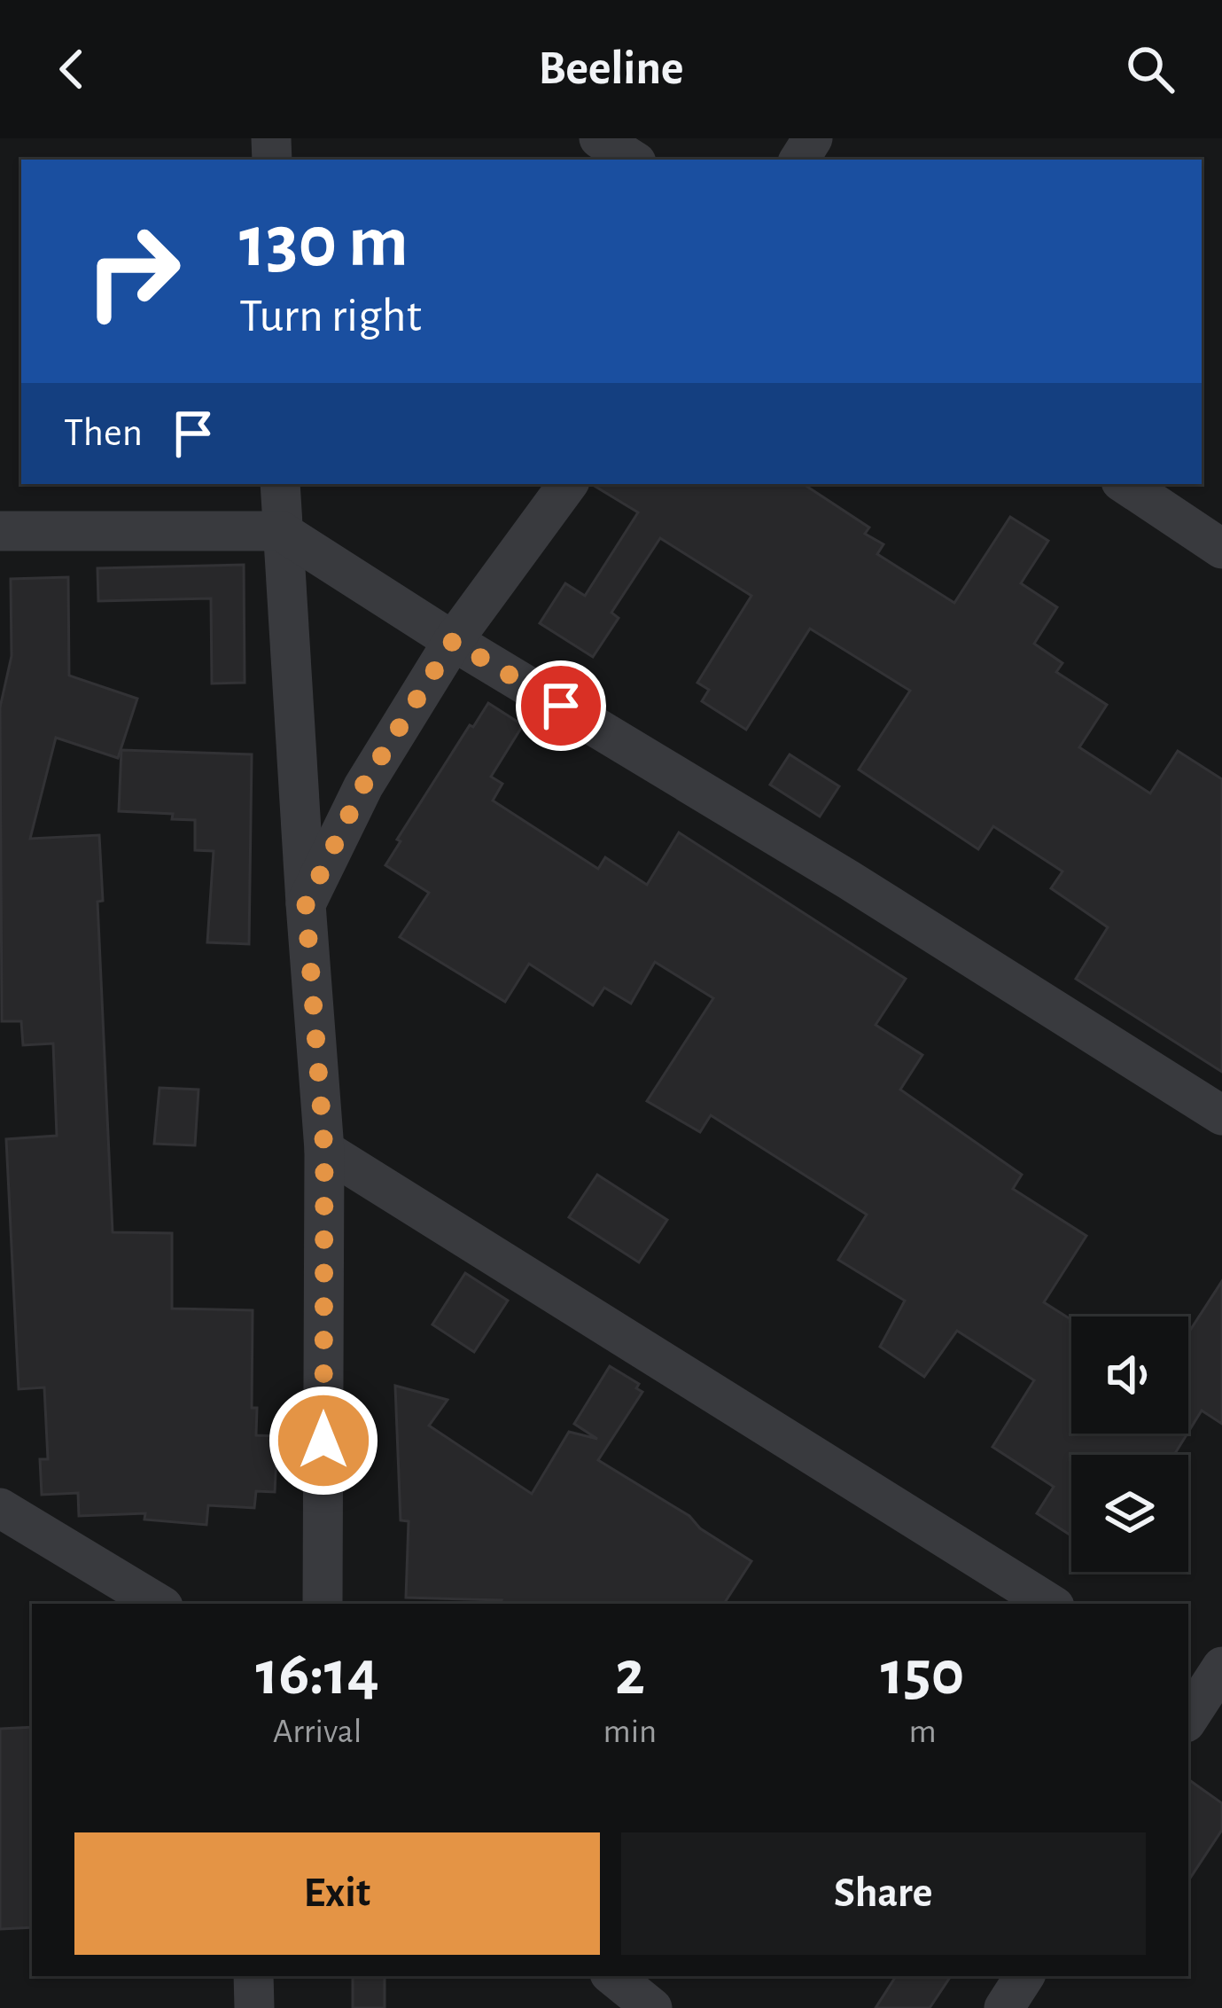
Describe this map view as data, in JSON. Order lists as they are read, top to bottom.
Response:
{
  "page": {
    "header": "Beeline",
    "turn": ["130 m", "Turn right"],
    "then": "Then",
    "eta": [
      "16:14",
      "Arrival",
      "2",
      "min",
      "150",
      "m"
    ],
    "buttons": ["Exit", "Share"]
  }
}
